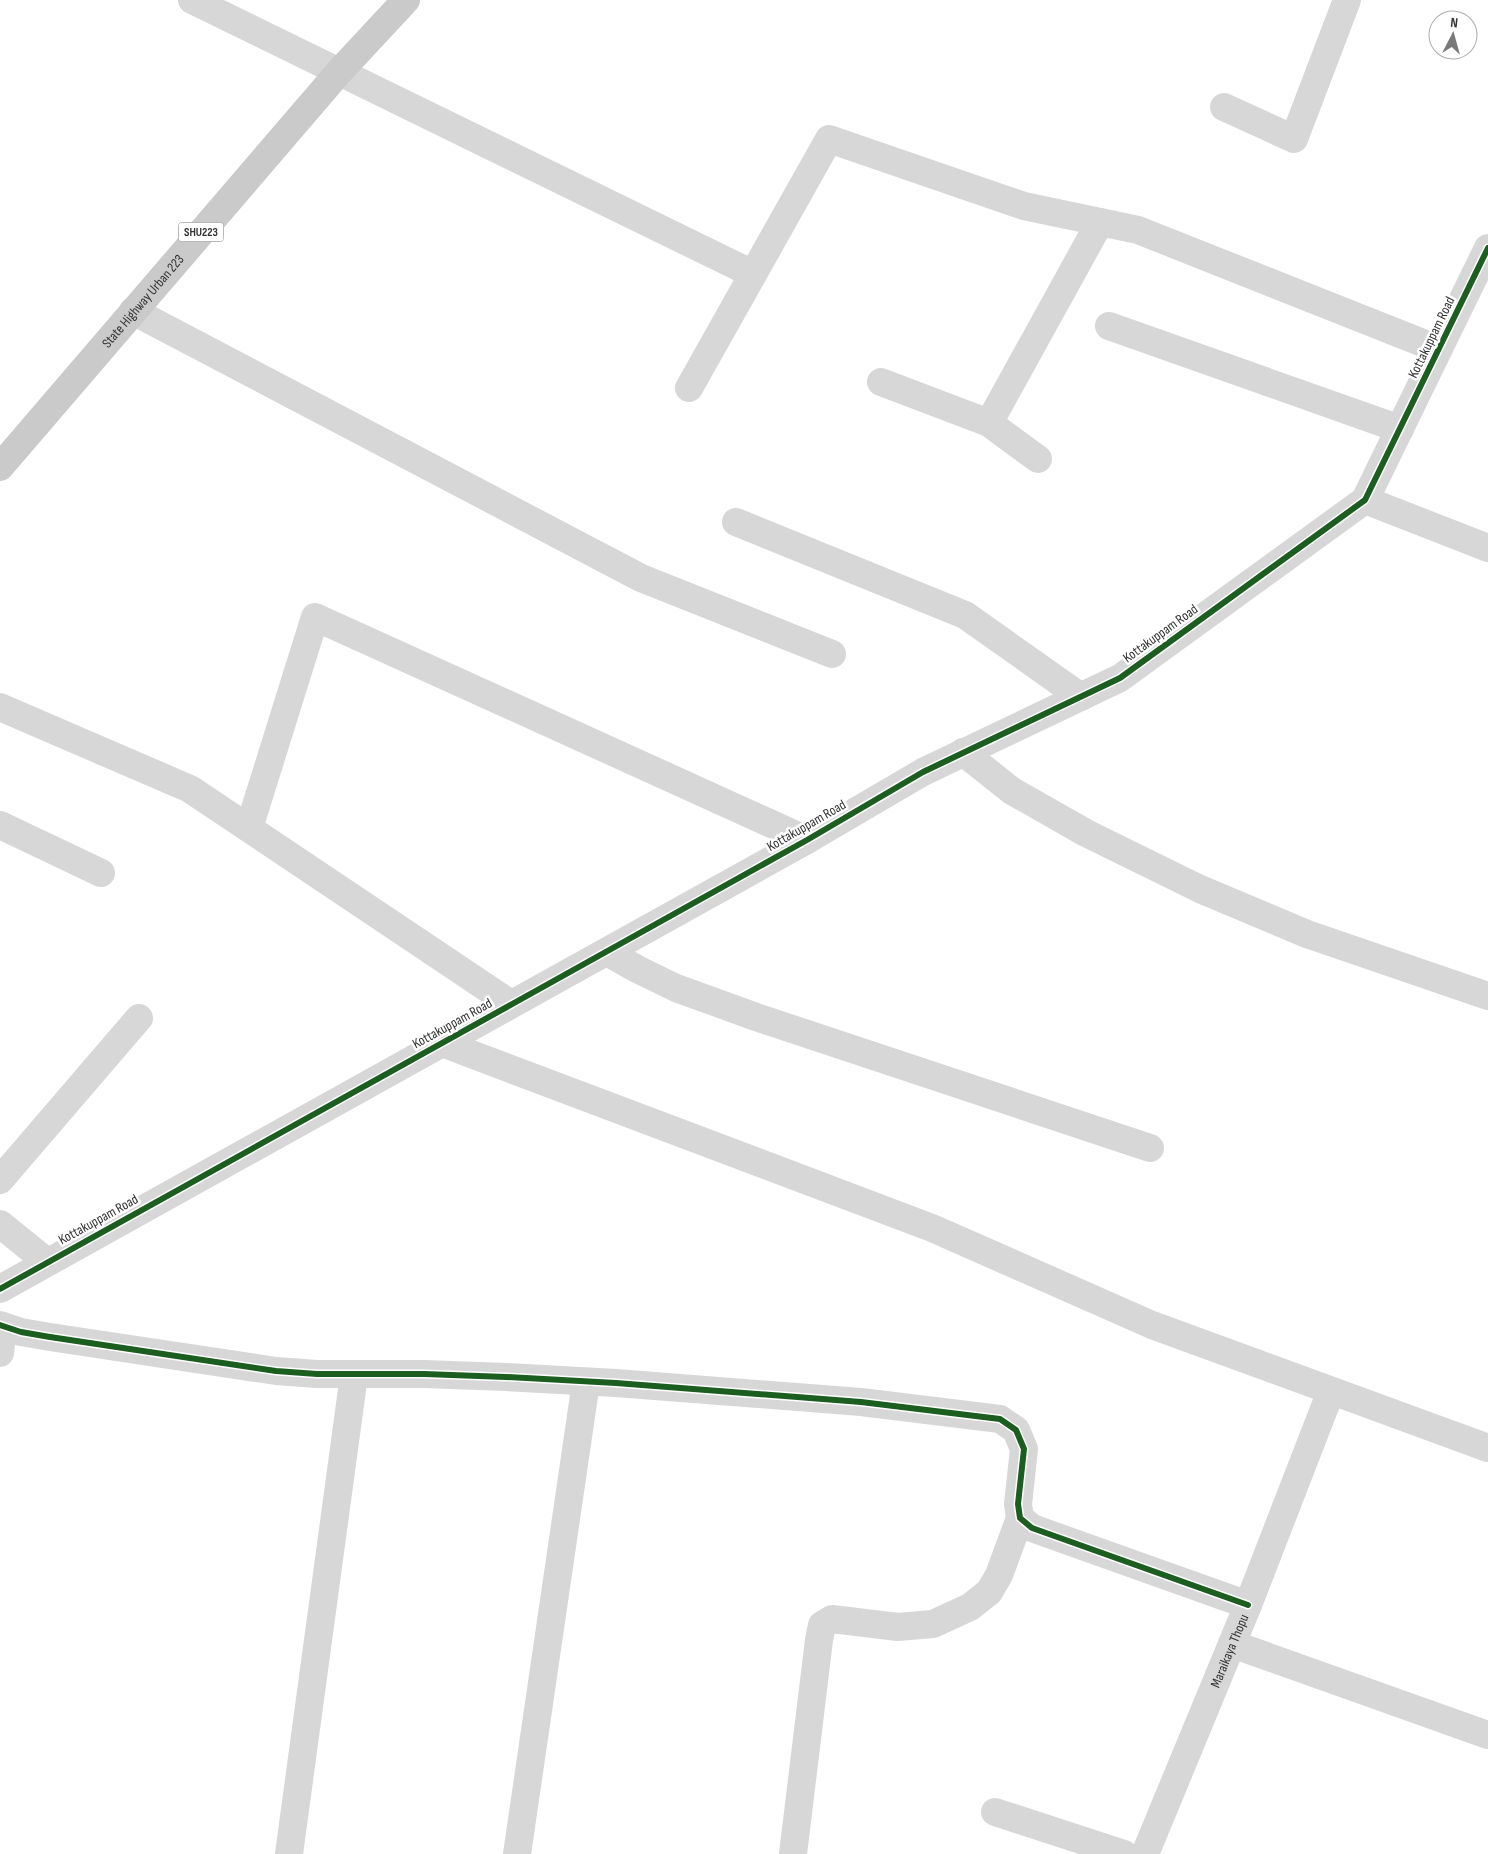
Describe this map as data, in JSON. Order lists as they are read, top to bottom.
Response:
{
  "streets": {
    "main road": ["SHU223", "State Highway Urban 223"],
    "street": ["Kottakuppam Road", "Maraikaya Thopu"]
  },
  "north": "top"
}
